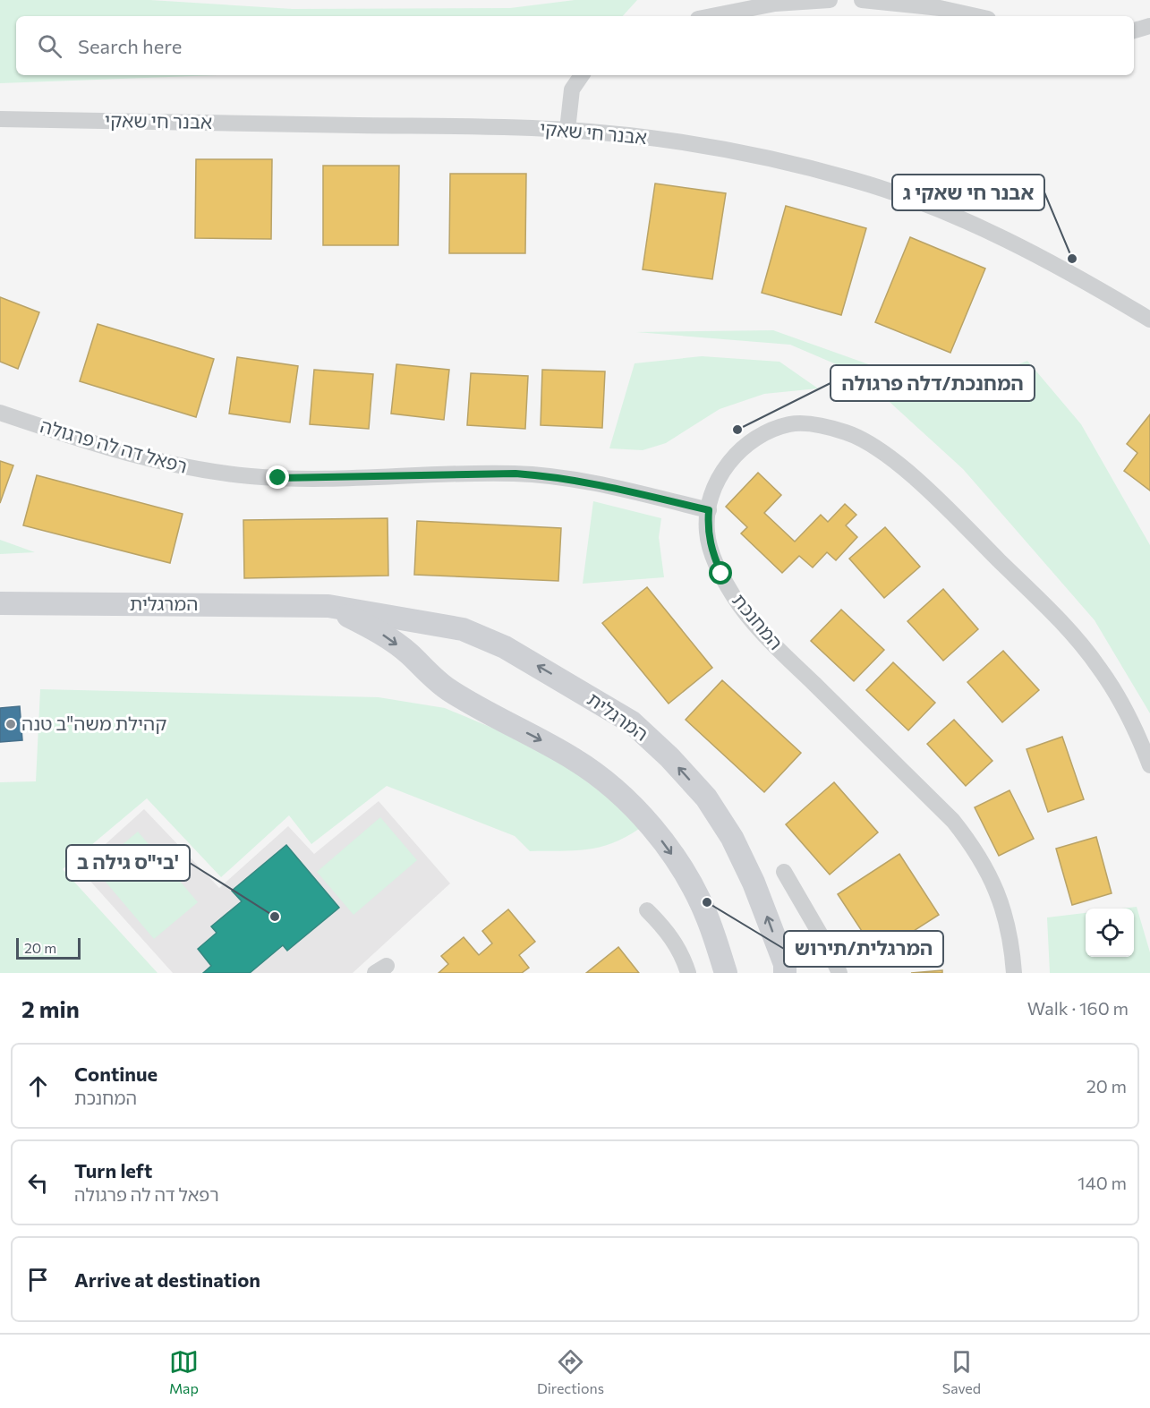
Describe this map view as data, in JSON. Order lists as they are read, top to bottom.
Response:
{
  "streets": {
    "street": [
      "אבנר חי שאקי",
      "רפאל דה לה פרגולה",
      "המרגלית",
      "המחנכת"
    ]
  },
  "crossings": [
    ["רפאל דה לה פרגולה", "המחנכת"]
  ],
  "places": [
    "אבנר חי שאקי ג",
    "המחנכת/דלה פרגולה",
    "קהילת משה\"ב טנה",
    "המרגלית/תירוש",
    "בי\"ס גילה ב'"
  ],
  "scale_bar": "20 m",
  "page": {
    "search": "Search here",
    "scale": "20 m",
    "heading": ["2 min", "Walk · 160 m"],
    "list": [
      ["Continue", "המחנכת", "20 m"],
      ["Turn left", "רפאל דה לה פרגולה", "140 m"],
      "Arrive at destination"
    ],
    "nav": ["Map", "Directions", "Saved"]
  }
}
